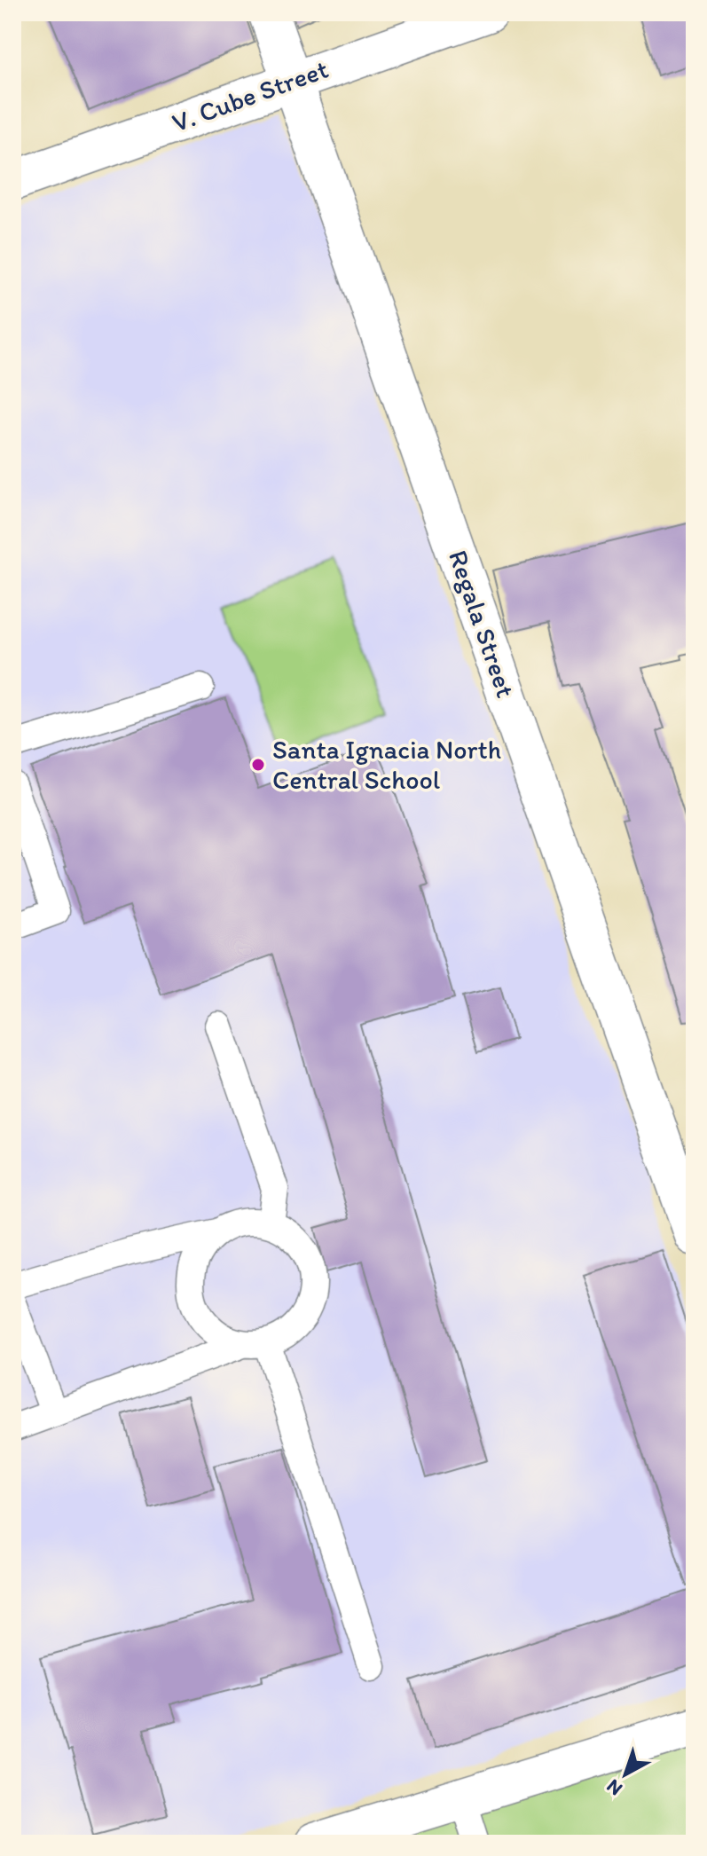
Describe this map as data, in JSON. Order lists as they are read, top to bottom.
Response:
{
  "streets": {
    "street": ["V. Cube Street", "Regala Street"]
  },
  "crossings": [
    ["V. Cube Street", "Regala Street"]
  ],
  "places": ["Santa Ignacia North Central School"],
  "north": "bottom left"
}
